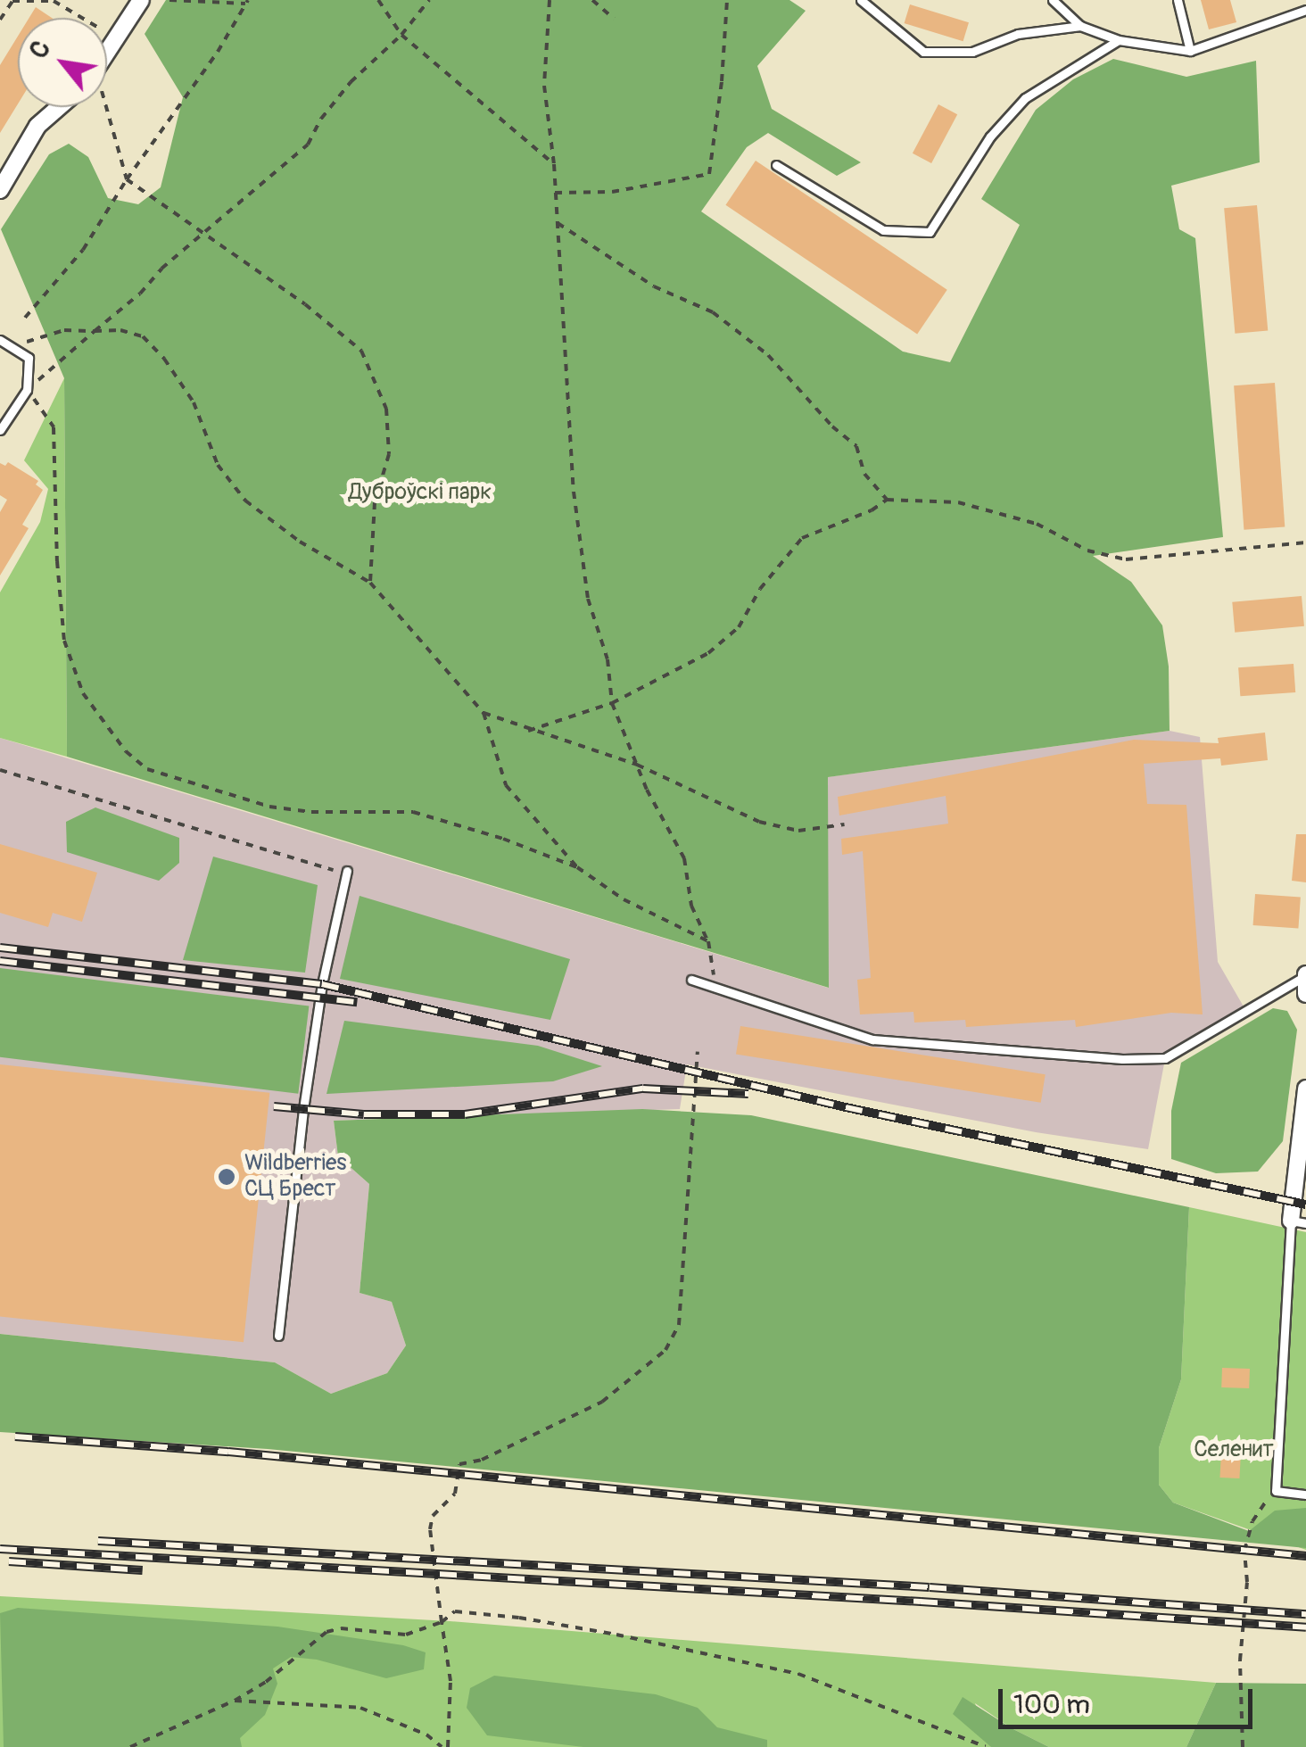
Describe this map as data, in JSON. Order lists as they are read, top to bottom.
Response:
{
  "parks": ["Дуброўскі парк", "Селенит"],
  "places": ["Wildberries СЦ Брест"],
  "scale_bar": "100 m",
  "north": "top left"
}
